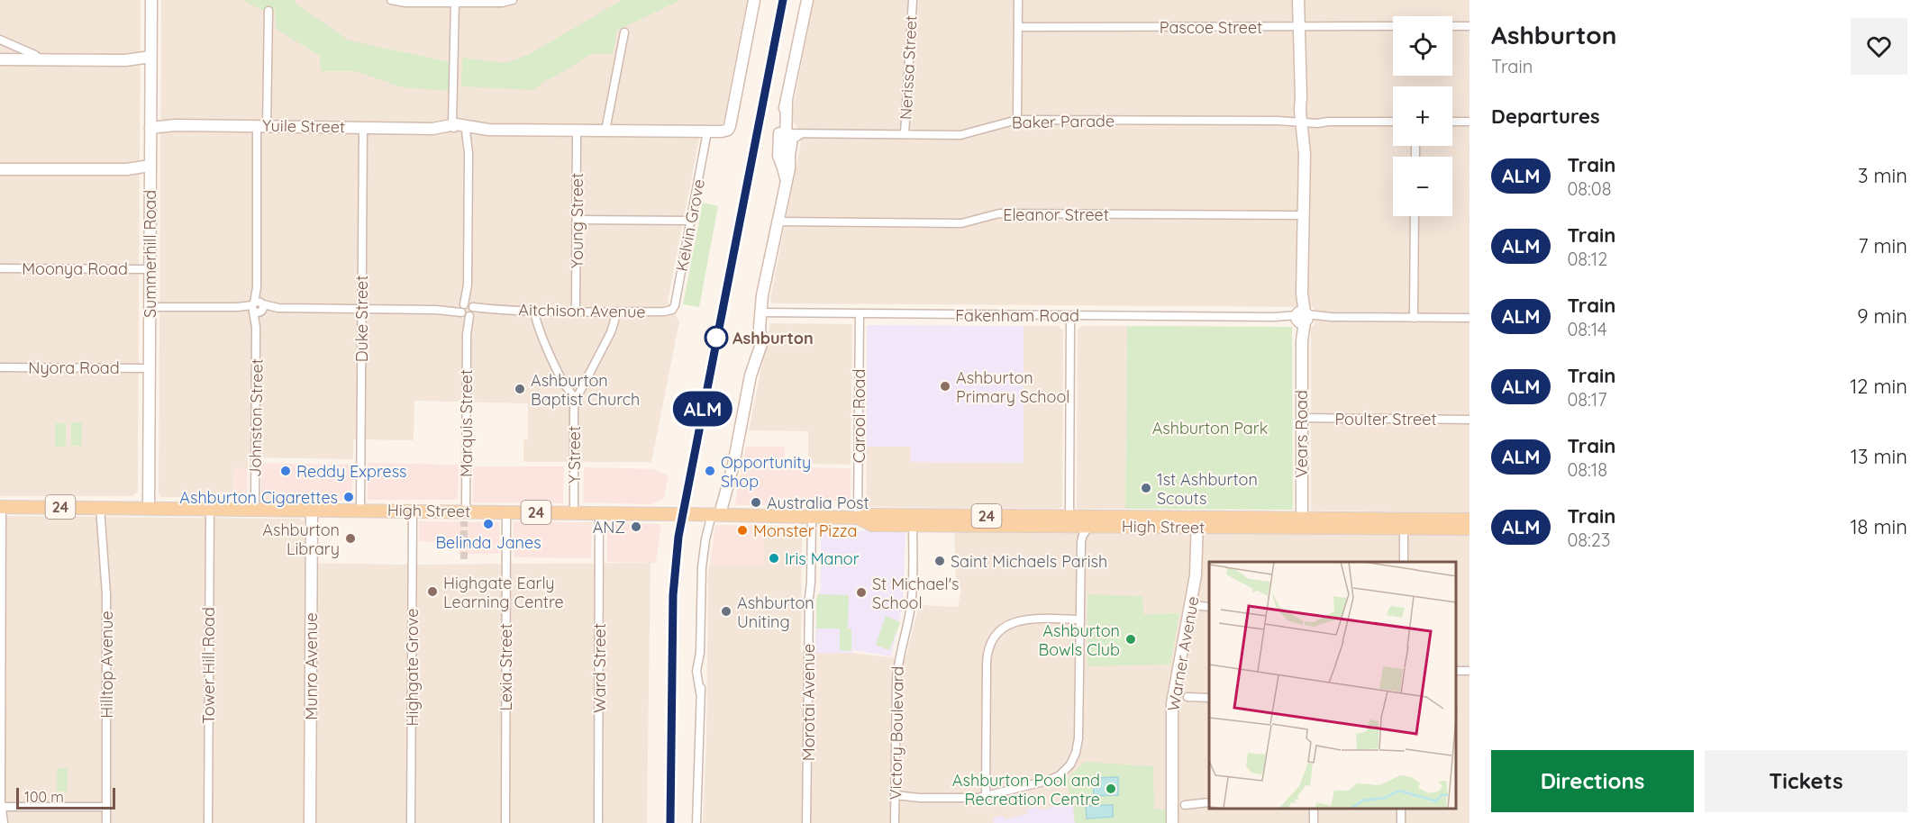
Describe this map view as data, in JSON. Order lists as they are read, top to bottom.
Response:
{
  "streets": {
    "main road": ["24", "High Street"],
    "street": [
      "Pascoe Street",
      "Nerissa Street",
      "Baker Parade",
      "Yuile Street",
      "Eleanor Street",
      "Young Street",
      "Kelvin Grove",
      "Summerhill Road",
      "Moonya Road",
      "Aitchison Avenue",
      "Fakenham Road",
      "Duke Street",
      "Nyora Road",
      "Carool Road",
      "Johnston Street",
      "Poulter Street",
      "Marquis Street",
      "Vears Road",
      "Y Street",
      "Warner Avenue",
      "Hilltop Avenue",
      "Tower Hill Road",
      "Munro Avenue",
      "Highgate Grove",
      "Lexia Street",
      "Ward Street",
      "Morotai Avenue",
      "Victory Boulevard"
    ]
  },
  "crossings": [
    ["Pascoe Street", "Vears Road"],
    ["Nerissa Street", "Baker Parade"],
    ["Baker Parade", "Vears Road"],
    ["Yuile Street", "Young Street"],
    ["Yuile Street", "Kelvin Grove"],
    ["Yuile Street", "Summerhill Road"],
    ["Yuile Street", "Duke Street"],
    ["Yuile Street", "Johnston Street"],
    ["Yuile Street", "Marquis Street"],
    ["Eleanor Street", "Vears Road"],
    ["Young Street", "Aitchison Avenue"],
    ["Kelvin Grove", "Aitchison Avenue"],
    ["Summerhill Road", "Moonya Road"],
    ["Summerhill Road", "Aitchison Avenue"],
    ["Summerhill Road", "Nyora Road"],
    ["Summerhill Road", "High Street"],
    ["Aitchison Avenue", "Duke Street"],
    ["Aitchison Avenue", "Johnston Street"],
    ["Aitchison Avenue", "Marquis Street"],
    ["Aitchison Avenue", "Y Street"],
    ["Fakenham Road", "Carool Road"],
    ["Fakenham Road", "Vears Road"],
    ["Duke Street", "High Street"],
    ["Carool Road", "High Street"],
    ["Johnston Street", "High Street"],
    ["Poulter Street", "Vears Road"],
    ["Marquis Street", "High Street"],
    ["Vears Road", "High Street"],
    ["Y Street", "High Street"],
    ["High Street", "Warner Avenue"],
    ["High Street", "Hilltop Avenue"],
    ["High Street", "Tower Hill Road"],
    ["High Street", "Munro Avenue"],
    ["High Street", "Highgate Grove"],
    ["High Street", "Lexia Street"],
    ["High Street", "Ward Street"],
    ["High Street", "Morotai Avenue"],
    ["High Street", "Victory Boulevard"]
  ],
  "parks": ["Ashburton Park"],
  "places": [
    "Ashburton",
    "Ashburton Primary School",
    "Ashburton Baptist Church",
    "Reddy Express",
    "Opportunity Shop",
    "1st Ashburton Scouts",
    "Ashburton Cigarettes",
    "Australia Post",
    "Belinda Janes",
    "ANZ",
    "Monster Pizza",
    "Ashburton Library",
    "Iris Manor",
    "Saint Michaels Parish",
    "Highgate Early Learning Centre",
    "St Michael's School",
    "Ashburton Uniting",
    "Ashburton Bowls Club",
    "Ashburton Pool and Recreation Centre"
  ],
  "scale_bar": "100 m",
  "page": {
    "on_map": "ALM",
    "heading": [
      ["Ashburton", "Train"],
      "Departures"
    ],
    "map_buttons": ["+", "−"],
    "list": [
      {
        "mark": "ALM",
        "name": "Train",
        "note": "08:08",
        "value": "3 min"
      },
      {
        "mark": "ALM",
        "name": "Train",
        "note": "08:12",
        "value": "7 min"
      },
      {
        "mark": "ALM",
        "name": "Train",
        "note": "08:14",
        "value": "9 min"
      },
      {
        "mark": "ALM",
        "name": "Train",
        "note": "08:17",
        "value": "12 min"
      },
      {
        "mark": "ALM",
        "name": "Train",
        "note": "08:18",
        "value": "13 min"
      },
      {
        "mark": "ALM",
        "name": "Train",
        "note": "08:23",
        "value": "18 min"
      }
    ],
    "buttons": ["Directions", "Tickets"],
    "scale": "100 m"
  }
}
